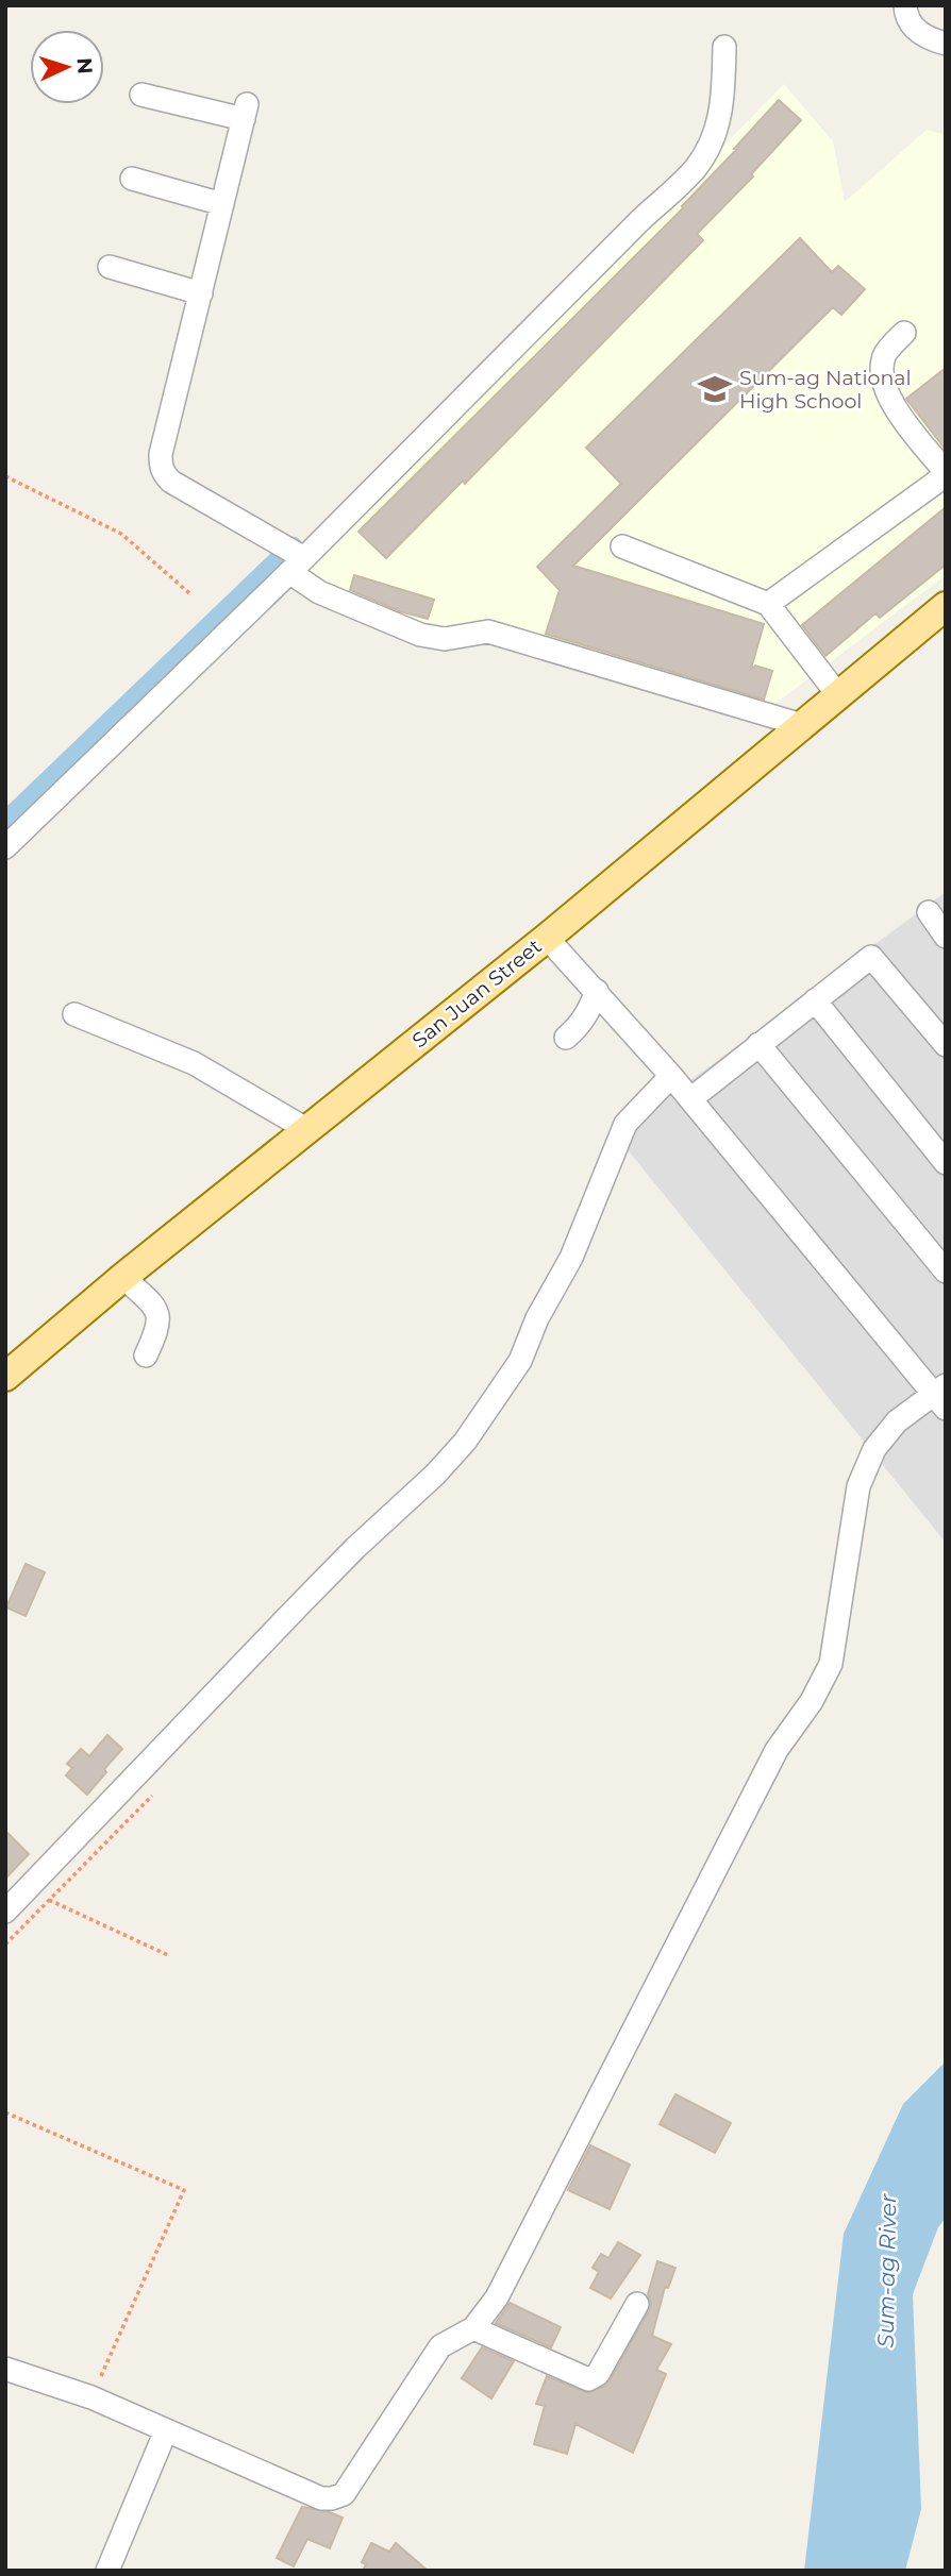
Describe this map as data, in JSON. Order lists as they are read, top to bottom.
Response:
{
  "streets": {
    "main road": ["San Juan Street"]
  },
  "water": ["Sum-ag River"],
  "places": {
    "school or university": ["Sum-ag National High School"]
  },
  "north": "right"
}
